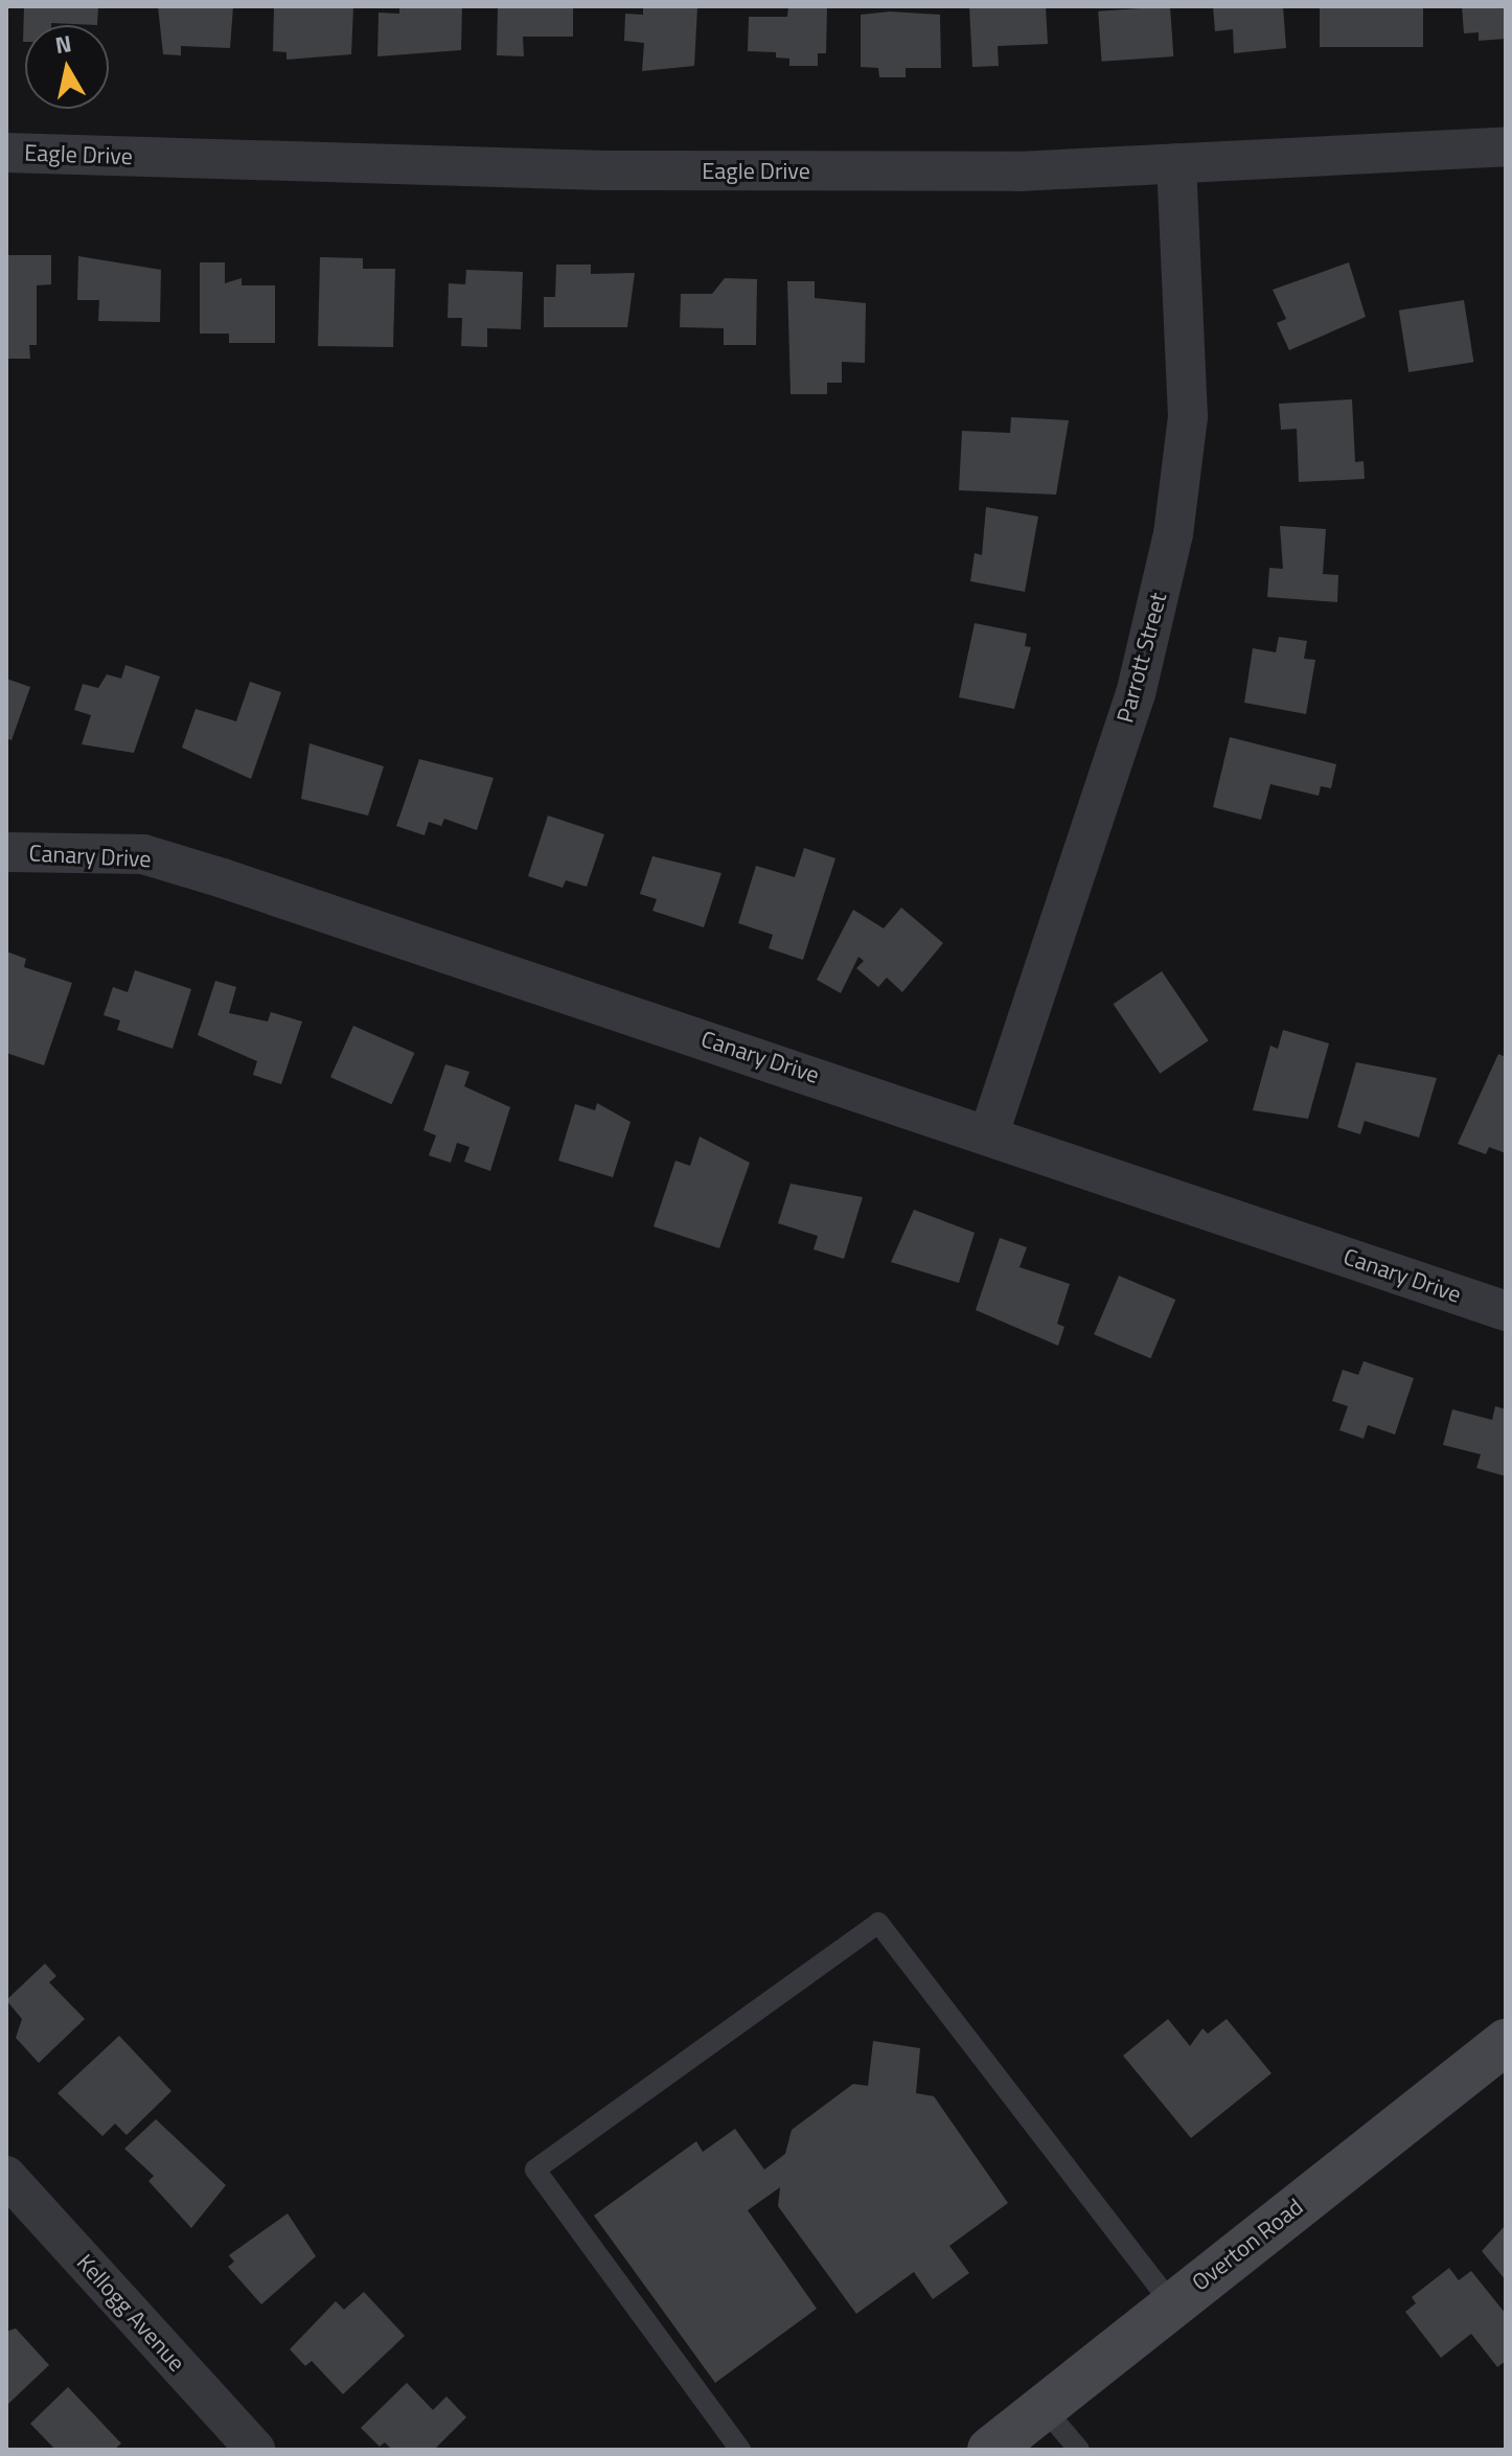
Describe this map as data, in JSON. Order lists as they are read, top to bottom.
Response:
{
  "streets": {
    "street": [
      "Eagle Drive",
      "Parrott Street",
      "Canary Drive",
      "Overton Road",
      "Kellogg Avenue"
    ]
  },
  "crossings": [
    ["Eagle Drive", "Parrott Street"],
    ["Parrott Street", "Canary Drive"]
  ],
  "north": "top"
}
